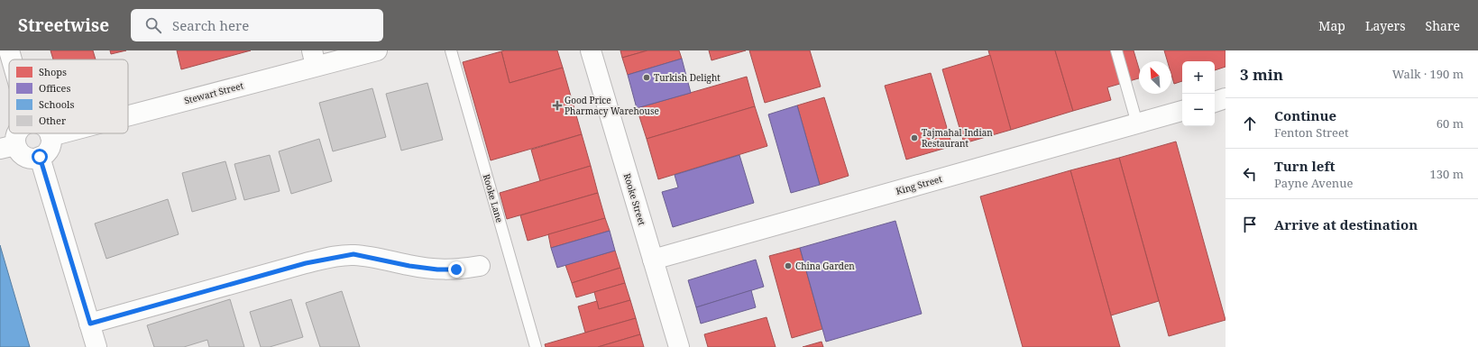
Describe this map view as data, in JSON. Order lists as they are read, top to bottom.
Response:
{
  "streets": {
    "street": ["Stewart Street", "King Street", "Rooke Street"],
    "lane": ["Rooke Lane"]
  },
  "crossings": [
    ["King Street", "Rooke Street"]
  ],
  "places": {
    "other": ["Turkish Delight", "Tajmahal Indian Restaurant", "China Garden"],
    "health": ["Good Price Pharmacy Warehouse"]
  },
  "legend": [
    "Shops",
    "Offices",
    "Schools",
    "Other"
  ],
  "north": "top left",
  "page": {
    "header": "Streetwise",
    "search": "Search here",
    "nav": ["Map", "Layers", "Share"],
    "heading": ["3 min", "Walk · 190 m"],
    "map_buttons": ["+", "−"],
    "list": [
      ["Continue", "Fenton Street", "60 m"],
      ["Turn left", "Payne Avenue", "130 m"],
      "Arrive at destination"
    ]
  }
}
